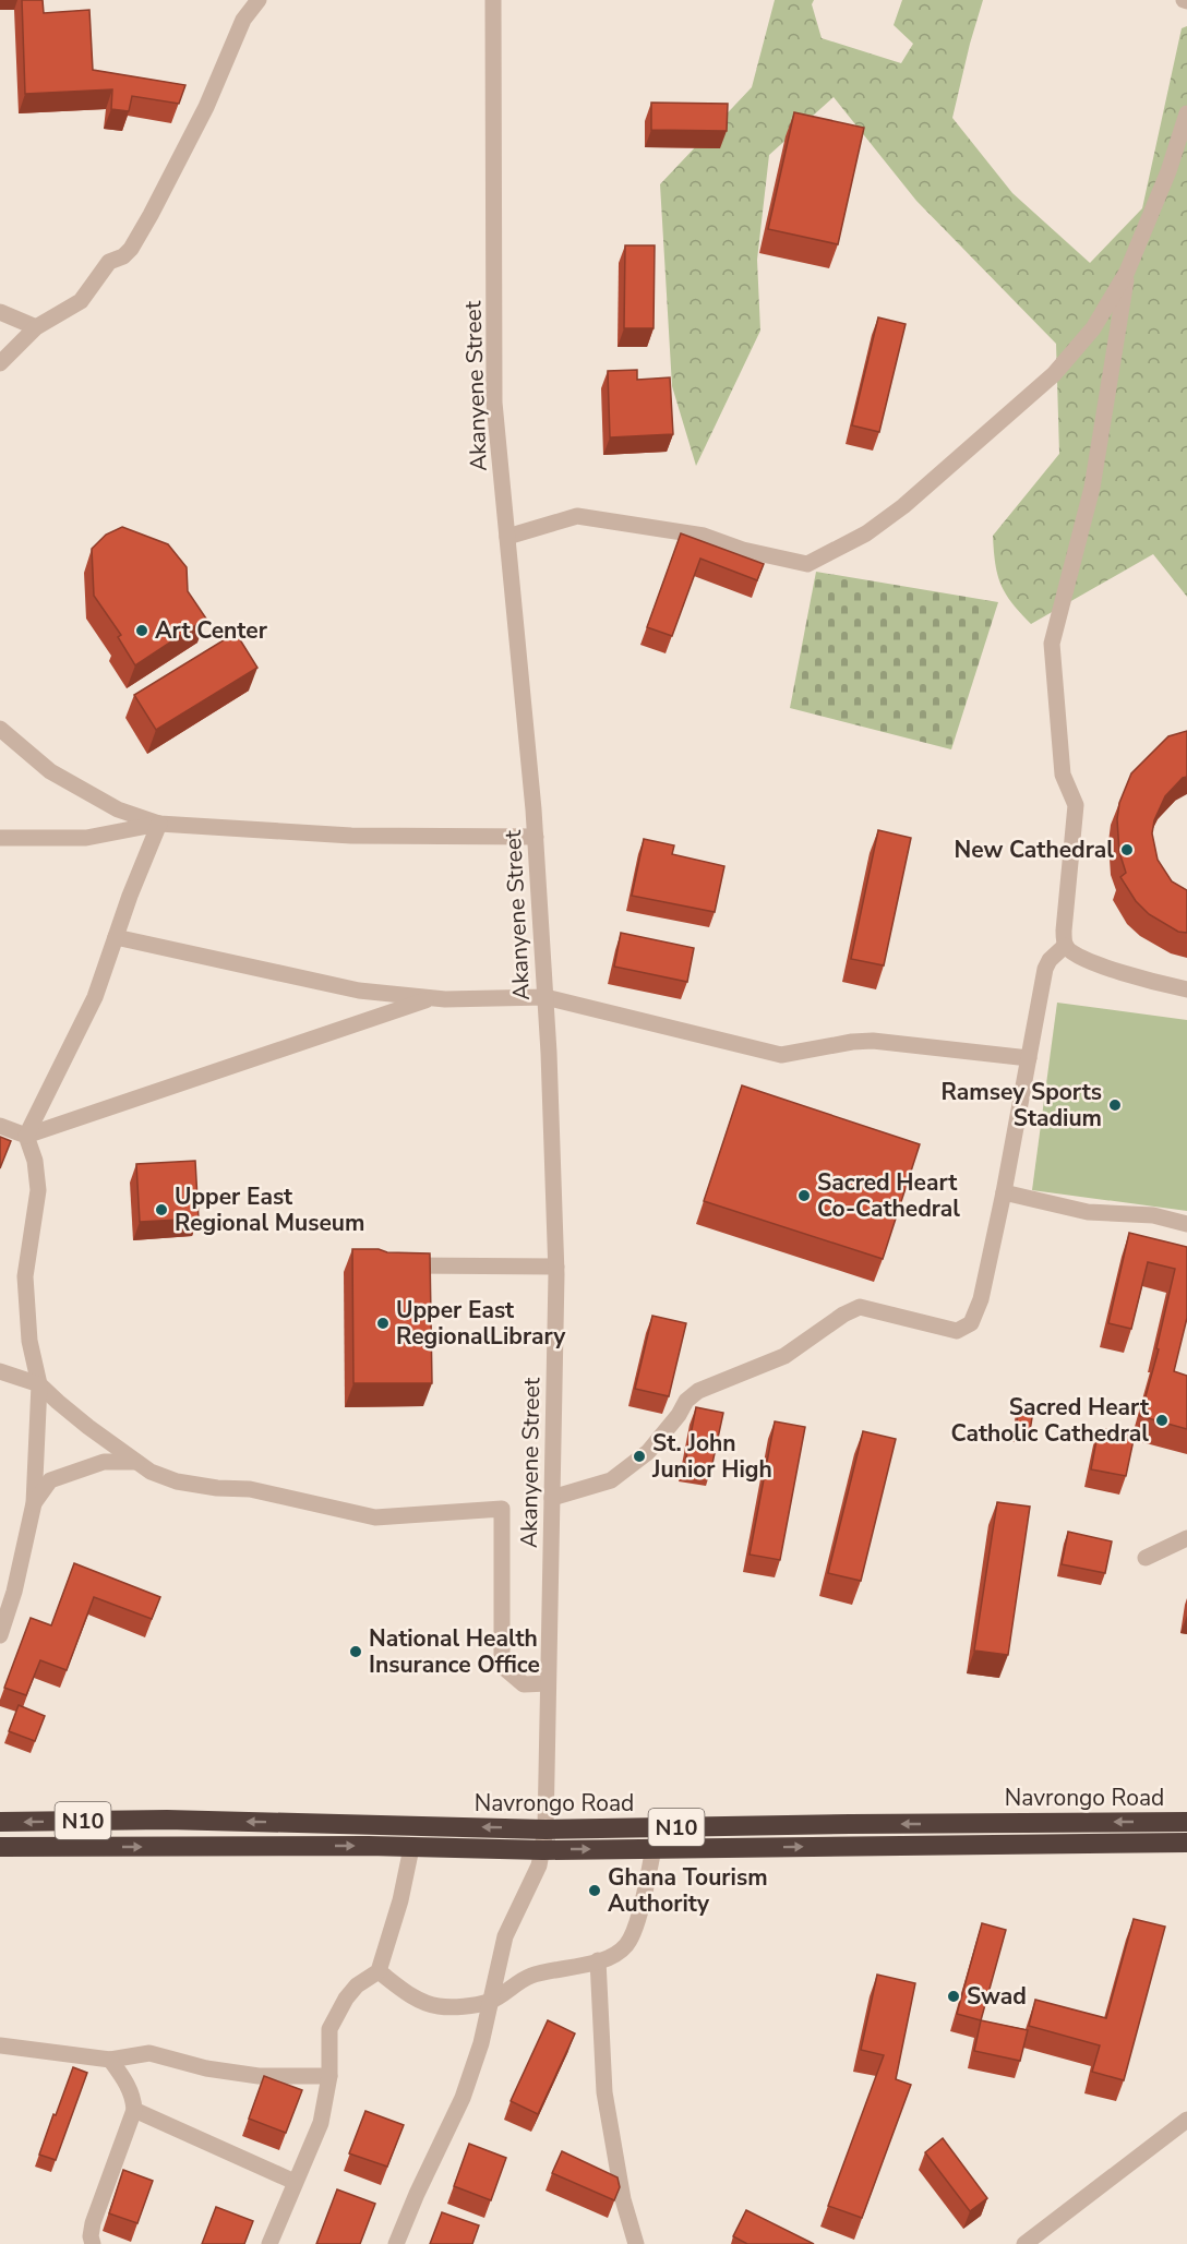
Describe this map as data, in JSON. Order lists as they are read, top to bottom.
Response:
{
  "streets": {
    "highway": ["Navrongo Road", "N10"],
    "street": ["Akanyene Street"]
  },
  "crossings": [
    ["Akanyene Street", "Navrongo Road"]
  ],
  "places": [
    "Art Center",
    "New Cathedral",
    "Ramsey Sports Stadium",
    "Sacred Heart Co-Cathedral",
    "Upper East Regional Museum",
    "Upper East RegionalLibrary",
    "Sacred Heart Catholic Cathedral",
    "St. John Junior High",
    "National Health Insurance Office",
    "Ghana Tourism Authority",
    "Swad"
  ]
}
